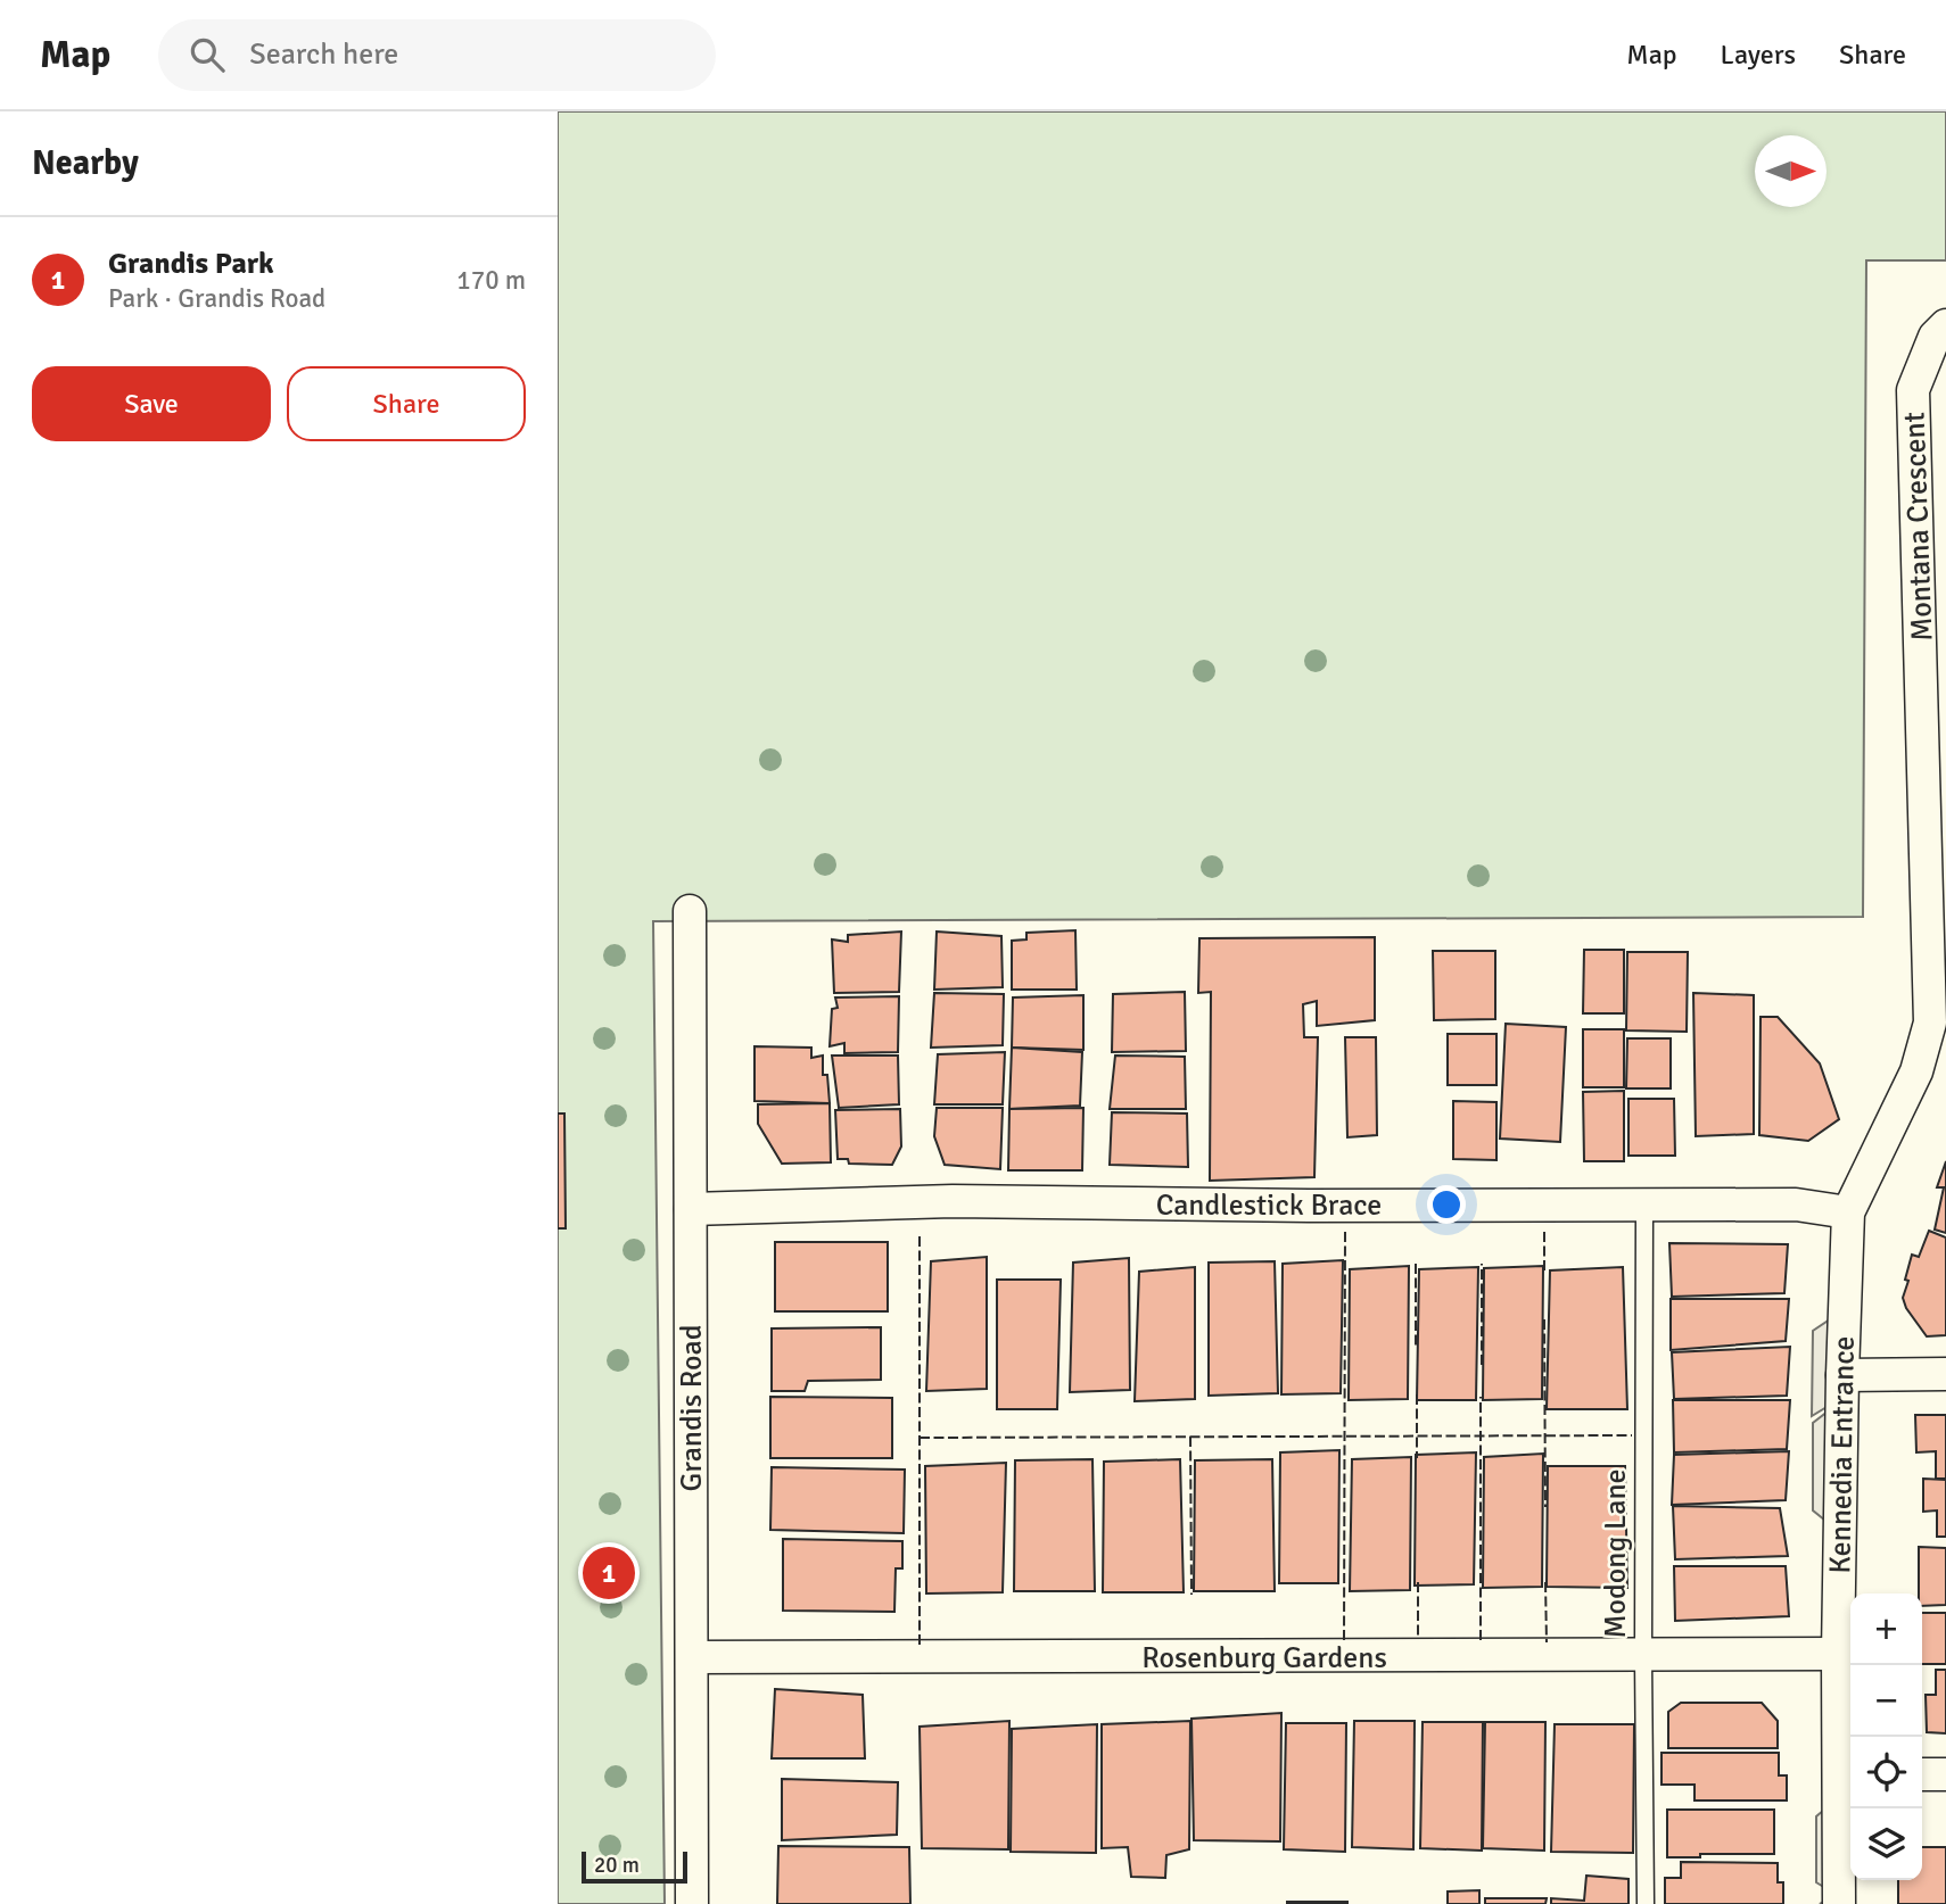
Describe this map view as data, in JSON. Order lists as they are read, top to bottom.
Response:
{
  "streets": {
    "street": [
      "Montana Crescent",
      "Candlestick Brace",
      "Grandis Road",
      "Kennedia Entrance",
      "Rosenburg Gardens"
    ],
    "lane": ["Modong Lane"]
  },
  "crossings": [
    ["Montana Crescent", "Kennedia Entrance"],
    ["Candlestick Brace", "Grandis Road"],
    ["Candlestick Brace", "Kennedia Entrance"],
    ["Candlestick Brace", "Modong Lane"],
    ["Grandis Road", "Rosenburg Gardens"],
    ["Kennedia Entrance", "Rosenburg Gardens"],
    ["Modong Lane", "Rosenburg Gardens"]
  ],
  "scale_bar": "20 m",
  "north": "right",
  "page": {
    "header": "Map",
    "search": "Search here",
    "nav": ["Map", "Layers", "Share"],
    "heading": "Nearby",
    "list": [
      {
        "mark": "1",
        "name": "Grandis Park",
        "note": "Park · Grandis Road",
        "value": "170 m"
      }
    ],
    "buttons": ["Save", "Share"],
    "pins": "1",
    "map_buttons": ["+", "−"],
    "scale": "20 m"
  }
}
